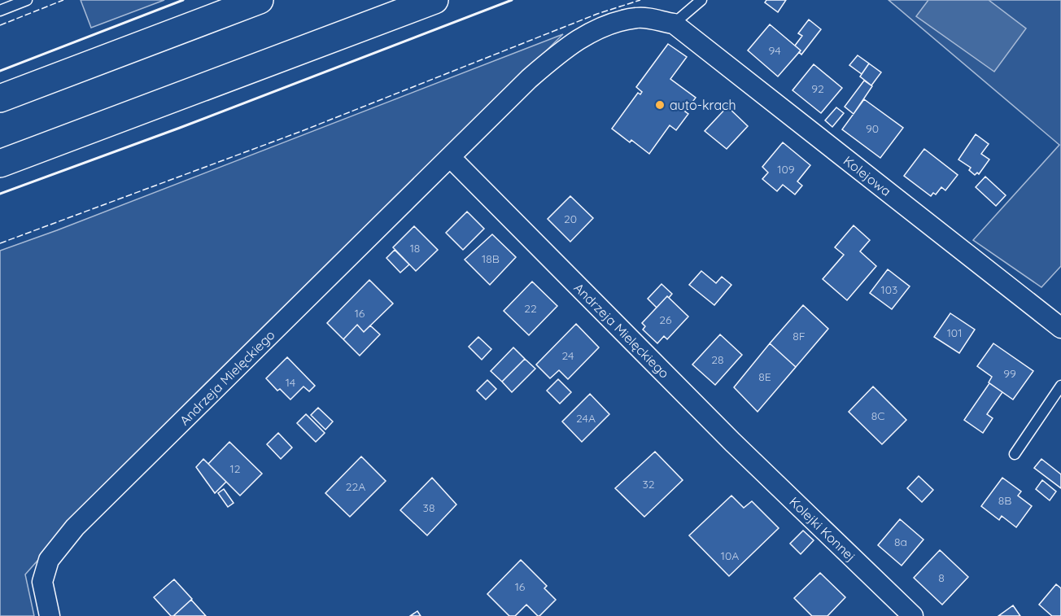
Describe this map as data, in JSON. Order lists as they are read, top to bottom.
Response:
{
  "streets": {
    "street": ["Kolejowa", "Andrzeja Mielęckiego", "Kolejki Konnej"]
  },
  "crossings": [
    ["Kolejowa", "Andrzeja Mielęckiego"],
    ["Andrzeja Mielęckiego", "Kolejki Konnej"]
  ],
  "places": ["auto-krach"],
  "house_numbers": [
    "94",
    "92",
    "90",
    "109",
    "20",
    "18",
    "18B",
    "103",
    "22",
    "16",
    "26",
    "101",
    "8F",
    "24",
    "28",
    "99",
    "8E",
    "14",
    "8C",
    "24A",
    "12",
    "32",
    "22A",
    "8B",
    "38",
    "8a",
    "10A",
    "8",
    "16"
  ]
}
